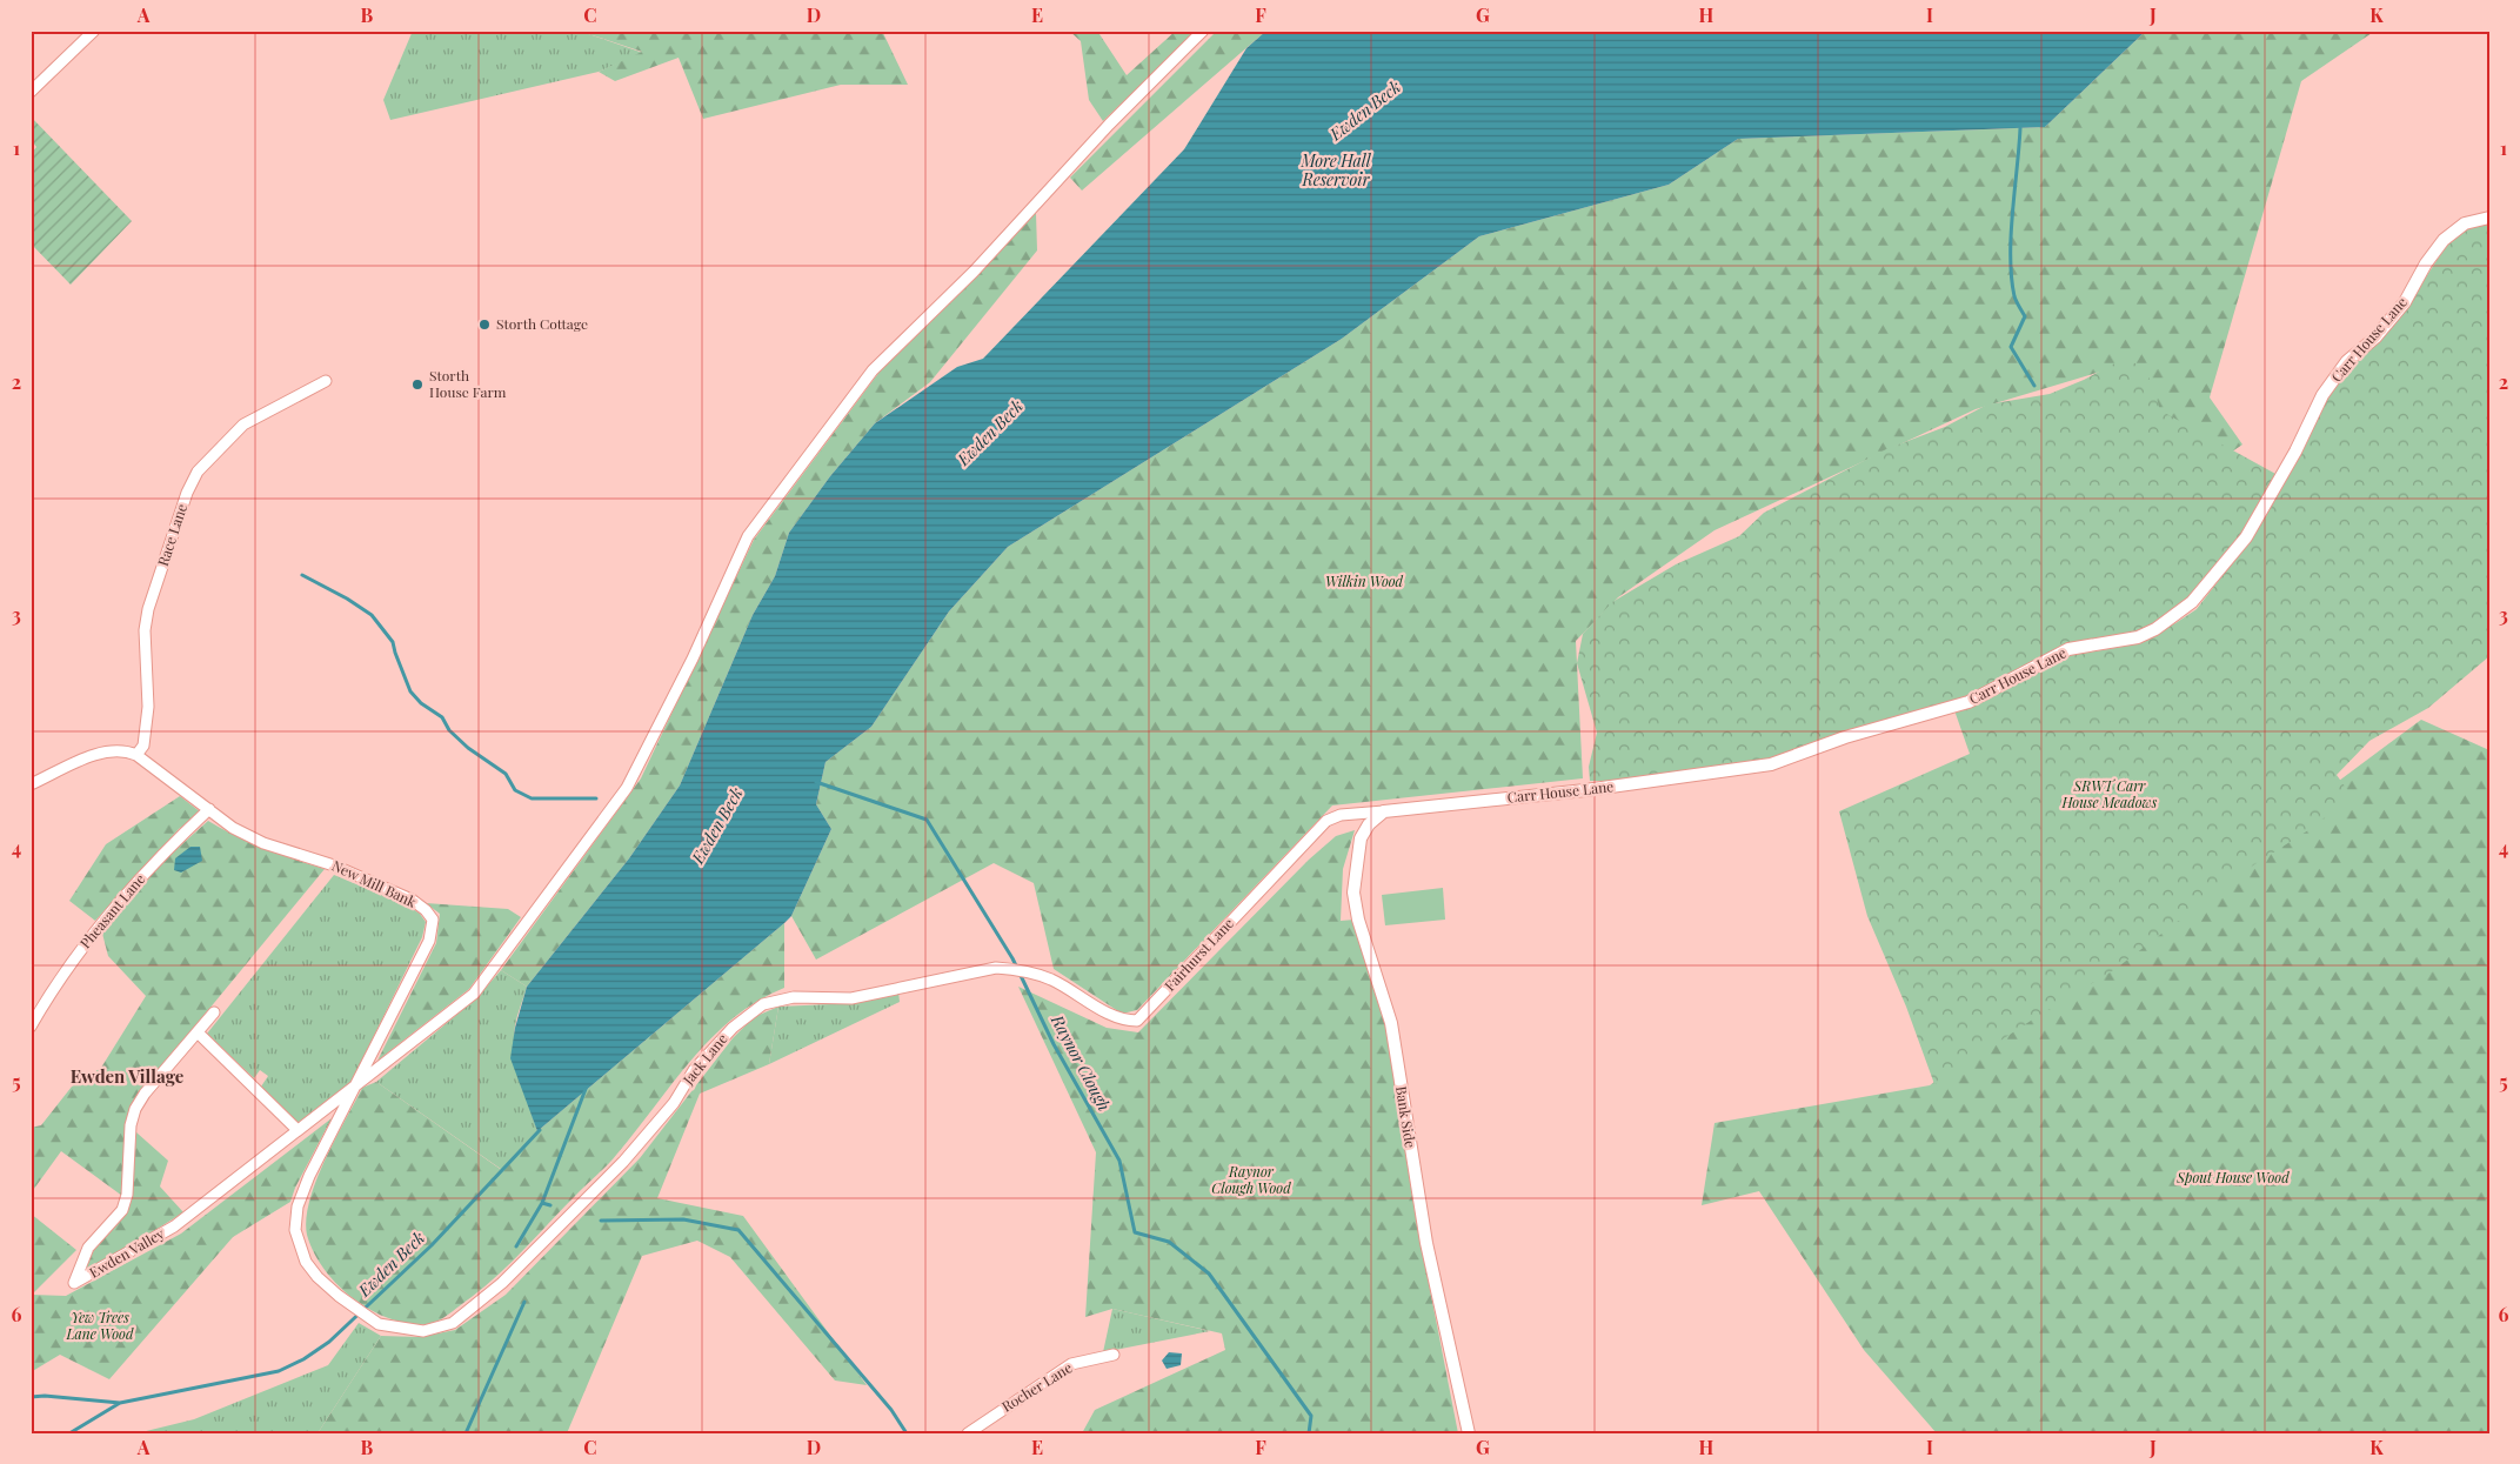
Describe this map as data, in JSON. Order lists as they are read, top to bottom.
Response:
{
  "streets": {
    "street": [
      "Carr House Lane",
      "Race Lane",
      "New Mill Bank",
      "Pheasant Lane",
      "Fairhurst Lane",
      "Jack Lane",
      "Bank Side",
      "Ewden Valley",
      "Rocher Lane"
    ]
  },
  "crossings": [
    ["Carr House Lane", "Fairhurst Lane"],
    ["Carr House Lane", "Bank Side"],
    ["Race Lane", "New Mill Bank"],
    ["New Mill Bank", "Pheasant Lane"],
    ["New Mill Bank", "Jack Lane"],
    ["New Mill Bank", "Ewden Valley"],
    ["Fairhurst Lane", "Jack Lane"],
    ["Fairhurst Lane", "Bank Side"]
  ],
  "districts": ["Ewden Village"],
  "water": ["Ewden Beck", "More Hall Reservoir", "Raynor Clough"],
  "parks": [
    "Wilkin Wood",
    "SRWT Carr House Meadows",
    "Raynor Clough Wood",
    "Spout House Wood",
    "Yew Trees Lane Wood"
  ],
  "places": ["Storth Cottage", "Storth House Farm"],
  "grid": {
    "columns": [
      "A",
      "B",
      "C",
      "D",
      "E",
      "F",
      "G",
      "H",
      "I",
      "J",
      "K"
    ],
    "rows": [
      "1",
      "2",
      "3",
      "4",
      "5",
      "6"
    ]
  }
}
